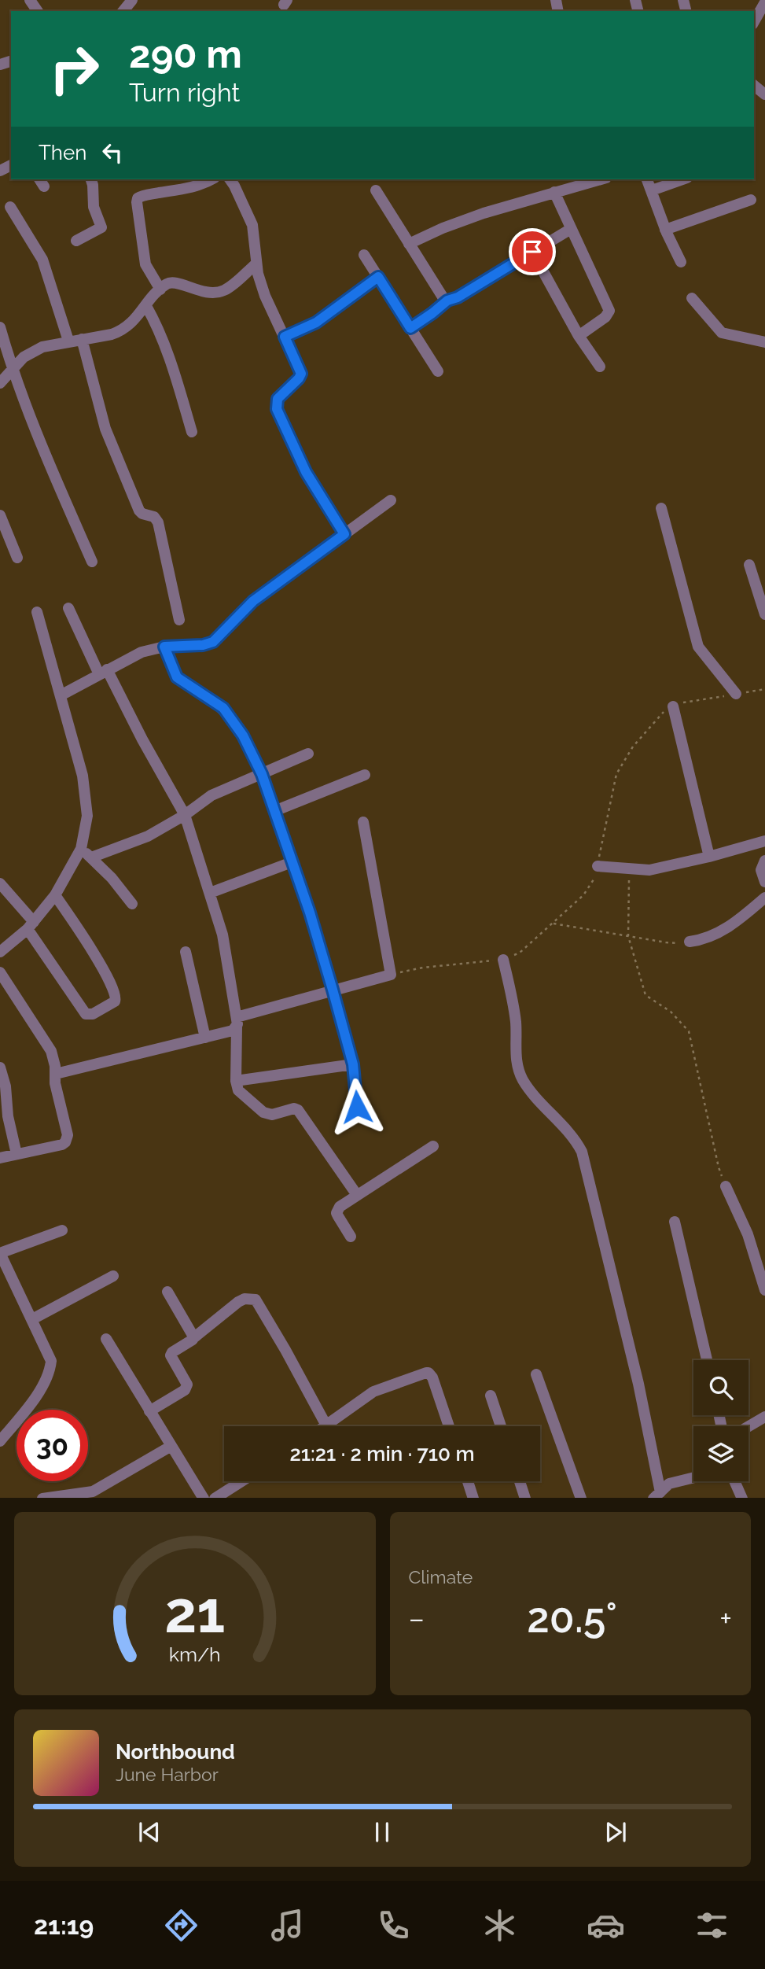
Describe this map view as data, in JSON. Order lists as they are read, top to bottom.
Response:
{
  "page": {
    "turn": ["290 m", "Turn right"],
    "then": "Then",
    "limit": "30",
    "trip": "21:21 · 2 min · 710 m",
    "tile": "Climate",
    "heat": ["−", "20.5°", "+"],
    "song": ["Northbound", "June Harbor"],
    "tabs": "21:19",
    "gauge": ["21", "km/h"]
  }
}
